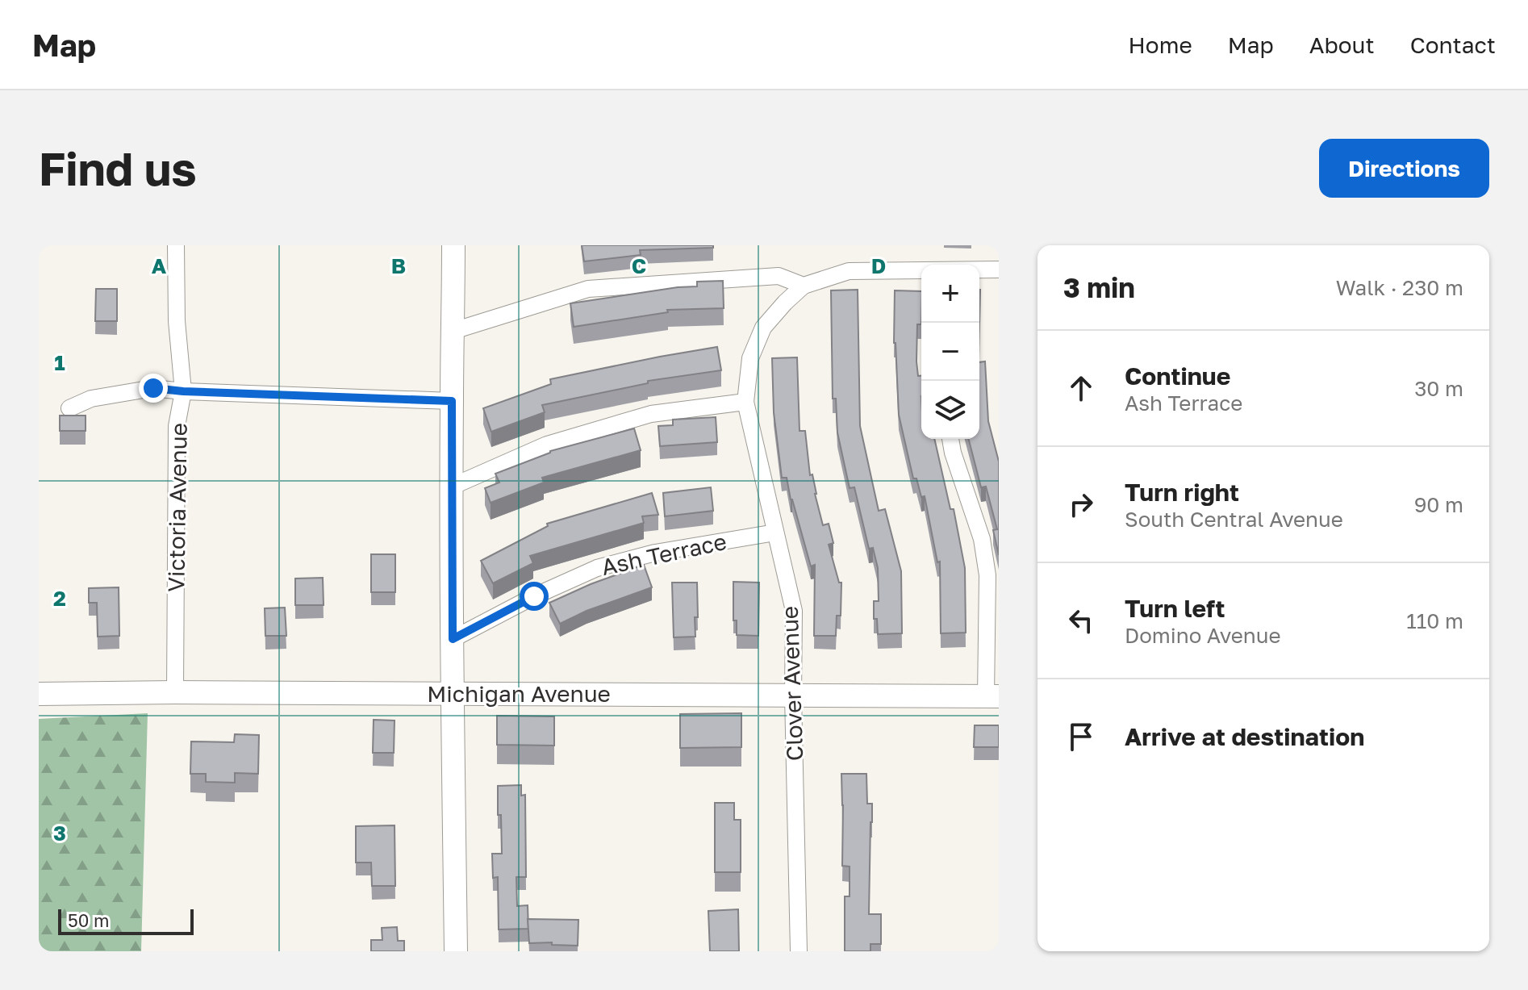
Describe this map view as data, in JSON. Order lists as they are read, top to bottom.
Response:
{
  "streets": {
    "main road": ["Michigan Avenue"],
    "street": ["Victoria Avenue", "Ash Terrace", "Clover Avenue"]
  },
  "crossings": [
    ["Victoria Avenue", "Michigan Avenue"],
    ["Ash Terrace", "Clover Avenue"],
    ["Clover Avenue", "Michigan Avenue"]
  ],
  "scale_bar": "50 m",
  "page": {
    "header": "Map",
    "nav": [
      "Home",
      "Map",
      "About",
      "Contact"
    ],
    "buttons": "Directions",
    "title": "Find us",
    "heading": ["3 min", "Walk · 230 m"],
    "map_buttons": ["+", "−"],
    "list": [
      ["Continue", "Ash Terrace", "30 m"],
      ["Turn right", "South Central Avenue", "90 m"],
      ["Turn left", "Domino Avenue", "110 m"],
      "Arrive at destination"
    ],
    "scale": "50 m"
  },
  "grid": {
    "columns": [
      "A",
      "B",
      "C",
      "D"
    ],
    "rows": ["1", "2", "3"]
  }
}
